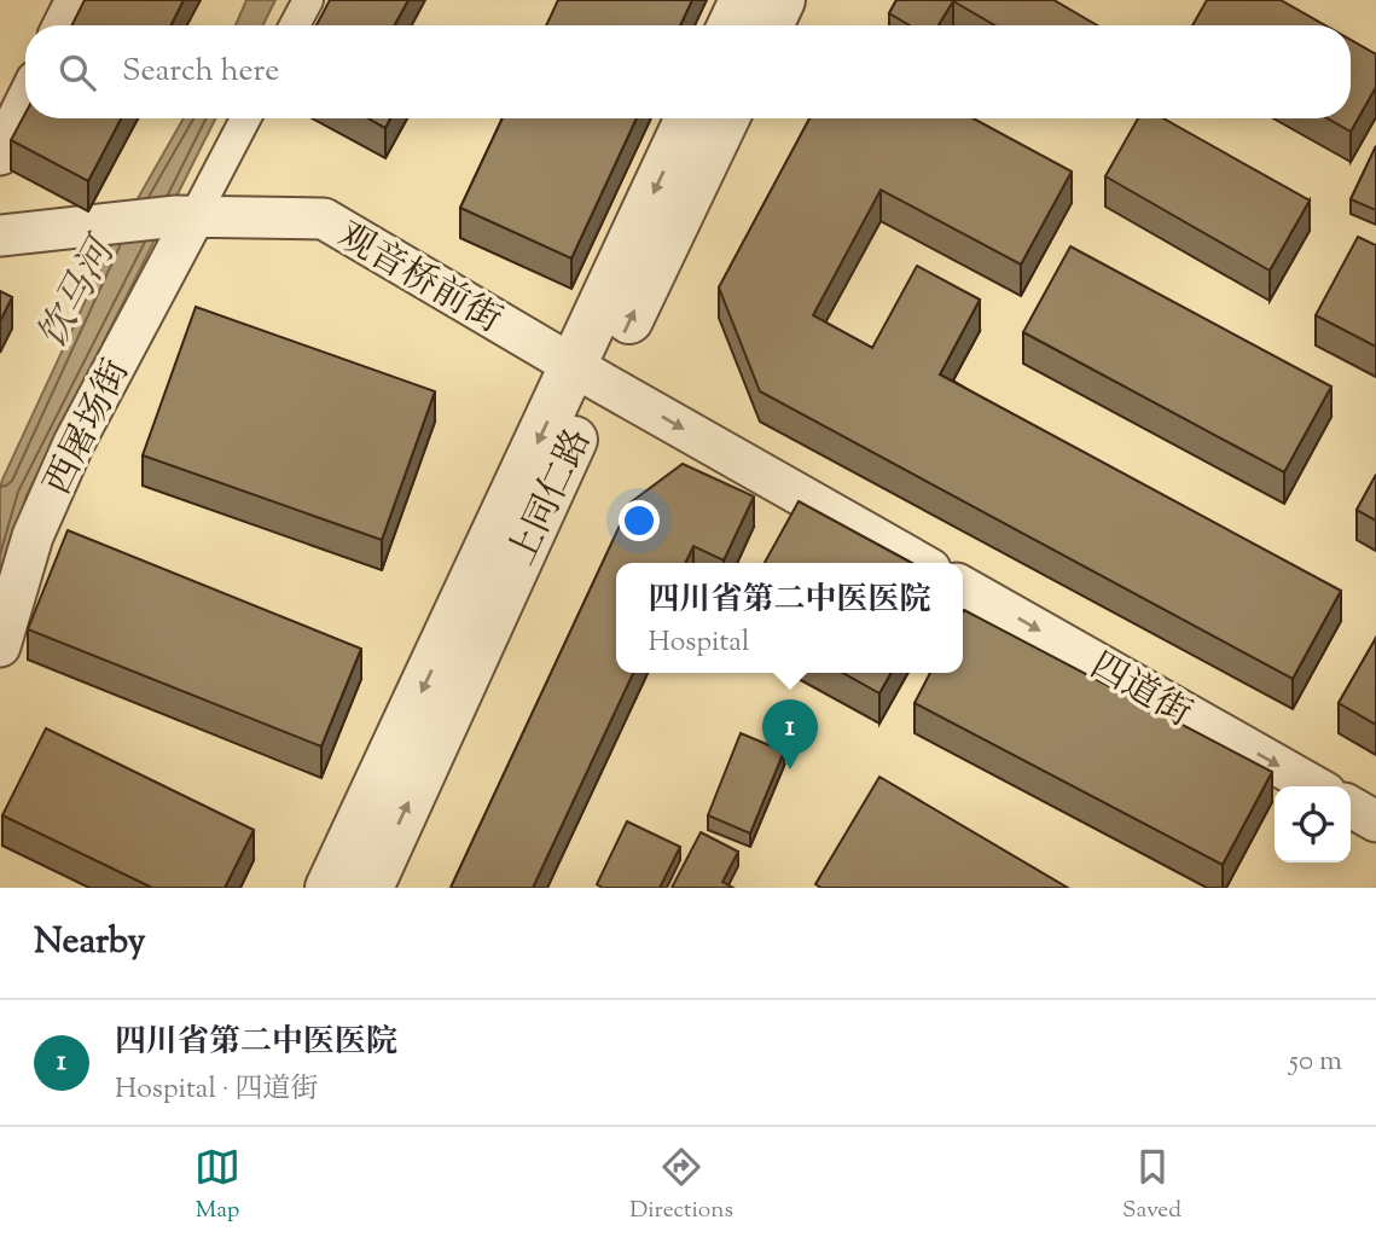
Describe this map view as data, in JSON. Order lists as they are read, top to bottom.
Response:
{
  "streets": {
    "street": [
      "观音桥前街",
      "西屠场街",
      "上同仁路",
      "四道街"
    ]
  },
  "crossings": [
    ["观音桥前街", "西屠场街"],
    ["观音桥前街", "上同仁路"]
  ],
  "one_way": ["四道街"],
  "water": ["饮马河"],
  "page": {
    "search": "Search here",
    "popup": ["四川省第二中医医院", "Hospital"],
    "pins": "1",
    "heading": "Nearby",
    "list": [
      {
        "mark": "1",
        "name": "四川省第二中医医院",
        "note": "Hospital · 四道街",
        "value": "50 m"
      }
    ],
    "nav": ["Map", "Directions", "Saved"]
  }
}
